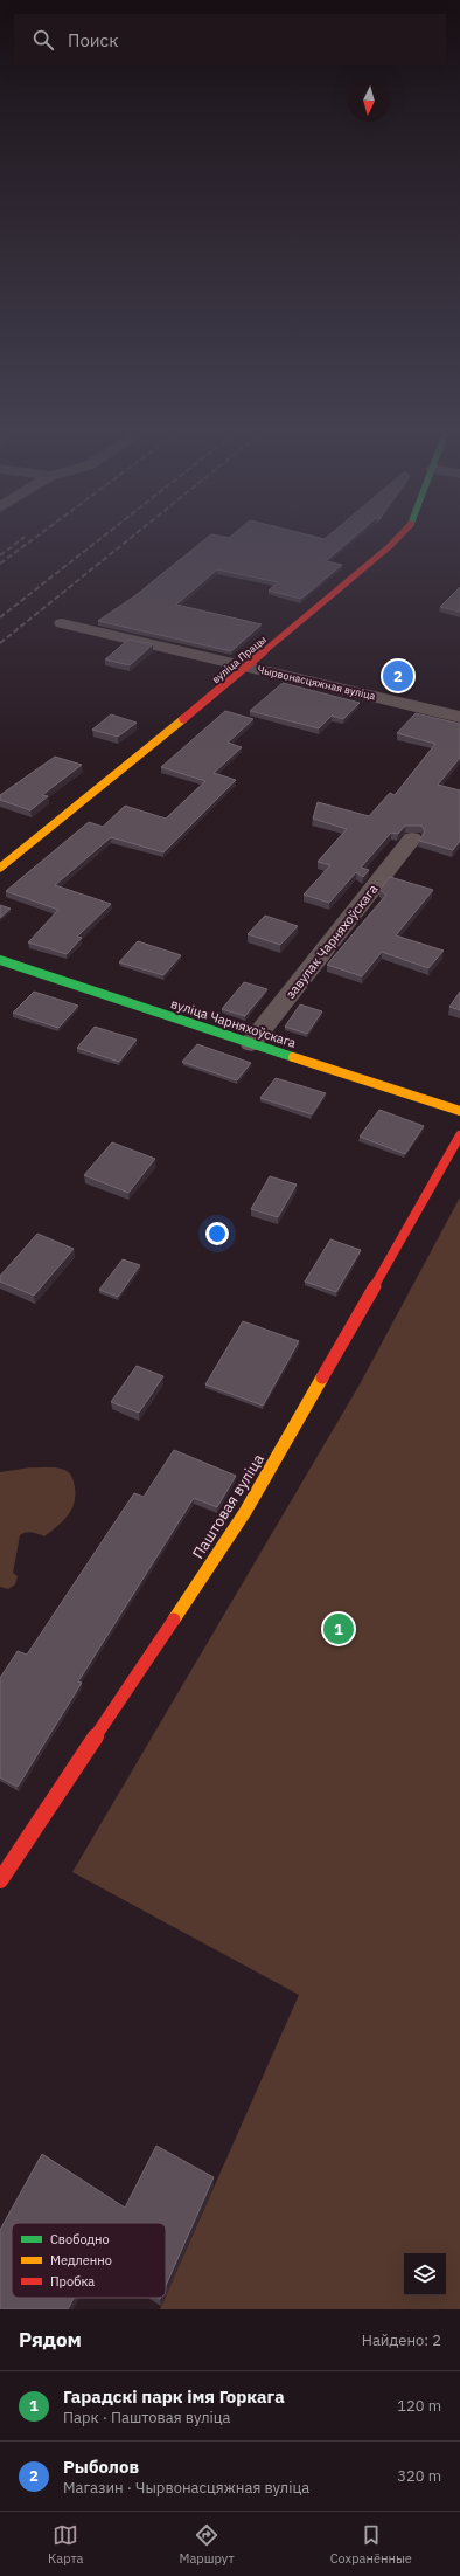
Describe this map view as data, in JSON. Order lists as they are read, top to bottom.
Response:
{
  "streets": {
    "main road": ["вуліца Працы", "вуліца Чарняхоўскага", "Паштовая вуліца"],
    "street": ["Чырвонасцяжная вуліца", "завулак Чарняхоўскага"]
  },
  "crossings": [
    ["вуліца Працы", "Чырвонасцяжная вуліца"],
    ["завулак Чарняхоўскага", "вуліца Чарняхоўскага"]
  ],
  "legend": ["Свободно", "Медленно", "Пробка"],
  "north": "bottom",
  "page": {
    "search": "Поиск",
    "pins": ["2", "1"],
    "heading": ["Рядом", "Найдено: 2"],
    "list": [
      {
        "mark": "1",
        "name": "Гарадскі парк імя Горкага",
        "note": "Парк · Паштовая вуліца",
        "value": "120 m"
      },
      {
        "mark": "2",
        "name": "Рыболов",
        "note": "Магазин · Чырвонасцяжная вуліца",
        "value": "320 m"
      }
    ],
    "nav": ["Карта", "Маршрут", "Сохранённые"]
  }
}
